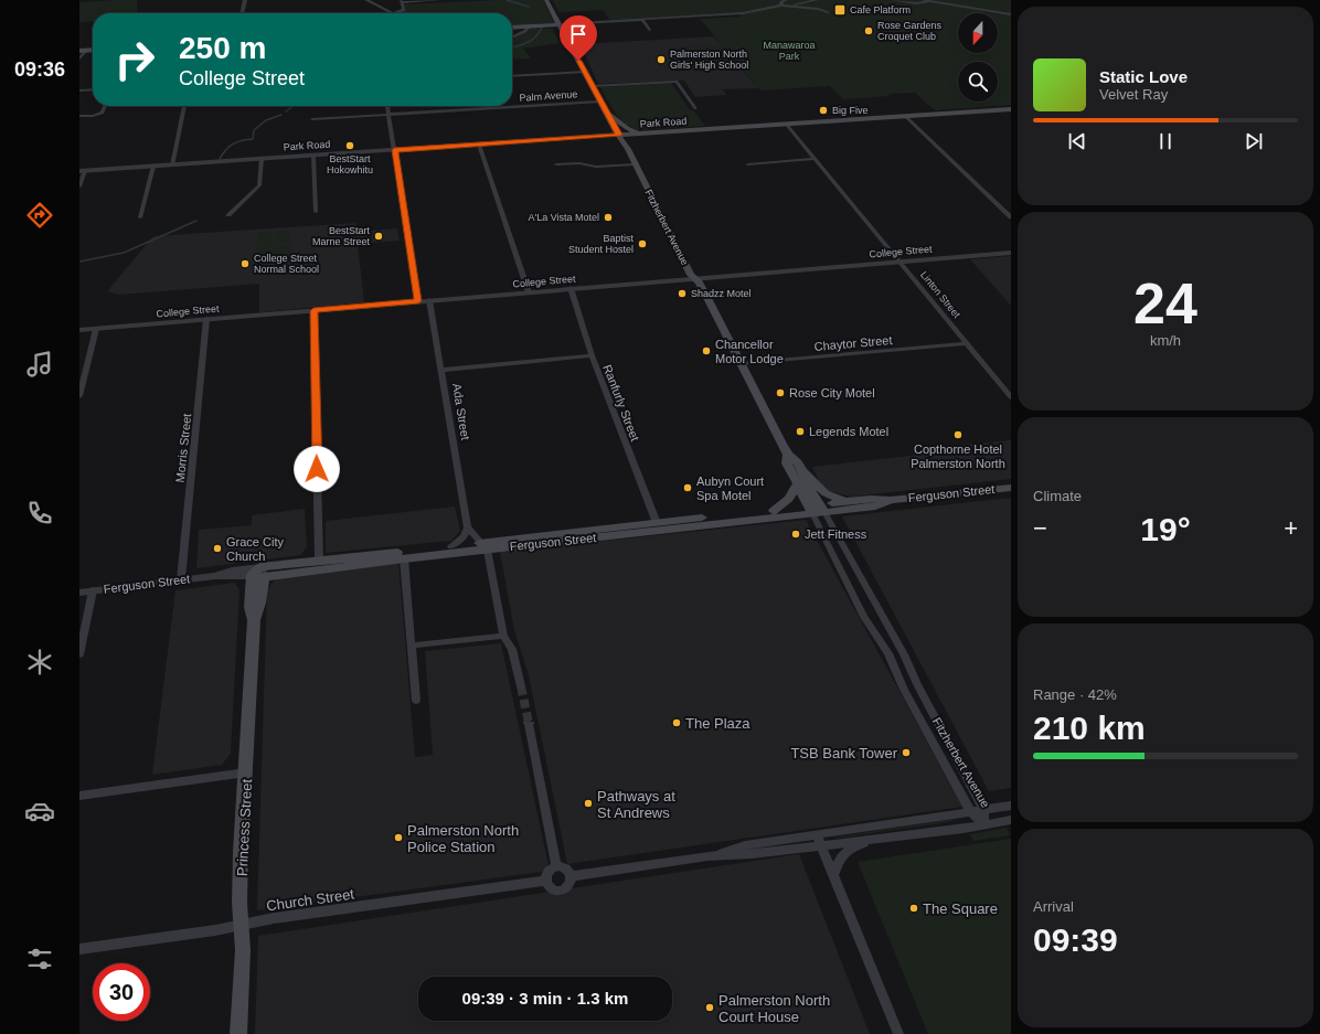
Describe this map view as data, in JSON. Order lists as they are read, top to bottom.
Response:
{
  "streets": {
    "main road": [
      "Park Road",
      "Fitzherbert Avenue",
      "Ferguson Street",
      "Princess Street"
    ],
    "street": [
      "Palm Avenue",
      "College Street",
      "Linton Street",
      "Chaytor Street",
      "Ranfurly Street",
      "Ada Street",
      "Morris Street",
      "Church Street"
    ]
  },
  "crossings": [
    ["Palm Avenue", "Fitzherbert Avenue"],
    ["Park Road", "Fitzherbert Avenue"],
    ["Park Road", "Linton Street"],
    ["Fitzherbert Avenue", "College Street"],
    ["Fitzherbert Avenue", "Chaytor Street"],
    ["Fitzherbert Avenue", "Ferguson Street"],
    ["College Street", "Linton Street"],
    ["College Street", "Ranfurly Street"],
    ["College Street", "Ada Street"],
    ["College Street", "Morris Street"],
    ["Linton Street", "Chaytor Street"],
    ["Ranfurly Street", "Ferguson Street"],
    ["Morris Street", "Ferguson Street"],
    ["Ferguson Street", "Princess Street"],
    ["Princess Street", "Church Street"]
  ],
  "parks": ["Manawaroa Park"],
  "places": {
    "transit": ["Cafe Platform"],
    "other": [
      "Rose Gardens Croquet Club",
      "Palmerston North Girls' High School",
      "Big Five",
      "BestStart Hokowhitu",
      "A'La Vista Motel",
      "BestStart Marne Street",
      "Baptist Student Hostel",
      "College Street Normal School",
      "Shadzz Motel",
      "Chancellor Motor Lodge",
      "Rose City Motel",
      "Legends Motel",
      "Copthorne Hotel Palmerston North",
      "Aubyn Court Spa Motel",
      "Jett Fitness",
      "Grace City Church",
      "The Plaza",
      "TSB Bank Tower",
      "Pathways at St Andrews",
      "Palmerston North Police Station",
      "The Square",
      "Palmerston North Court House"
    ]
  },
  "north": "bottom",
  "page": {
    "tabs": "09:36",
    "turn": ["250 m", "College Street"],
    "song": ["Static Love", "Velvet Ray"],
    "tile": [
      ["24", "km/h"],
      "Climate",
      ["Range · 42%", "210 km"],
      ["Arrival", "09:39"]
    ],
    "heat": ["−", "19°", "+"],
    "limit": "30",
    "trip": "09:39 · 3 min · 1.3 km"
  }
}
